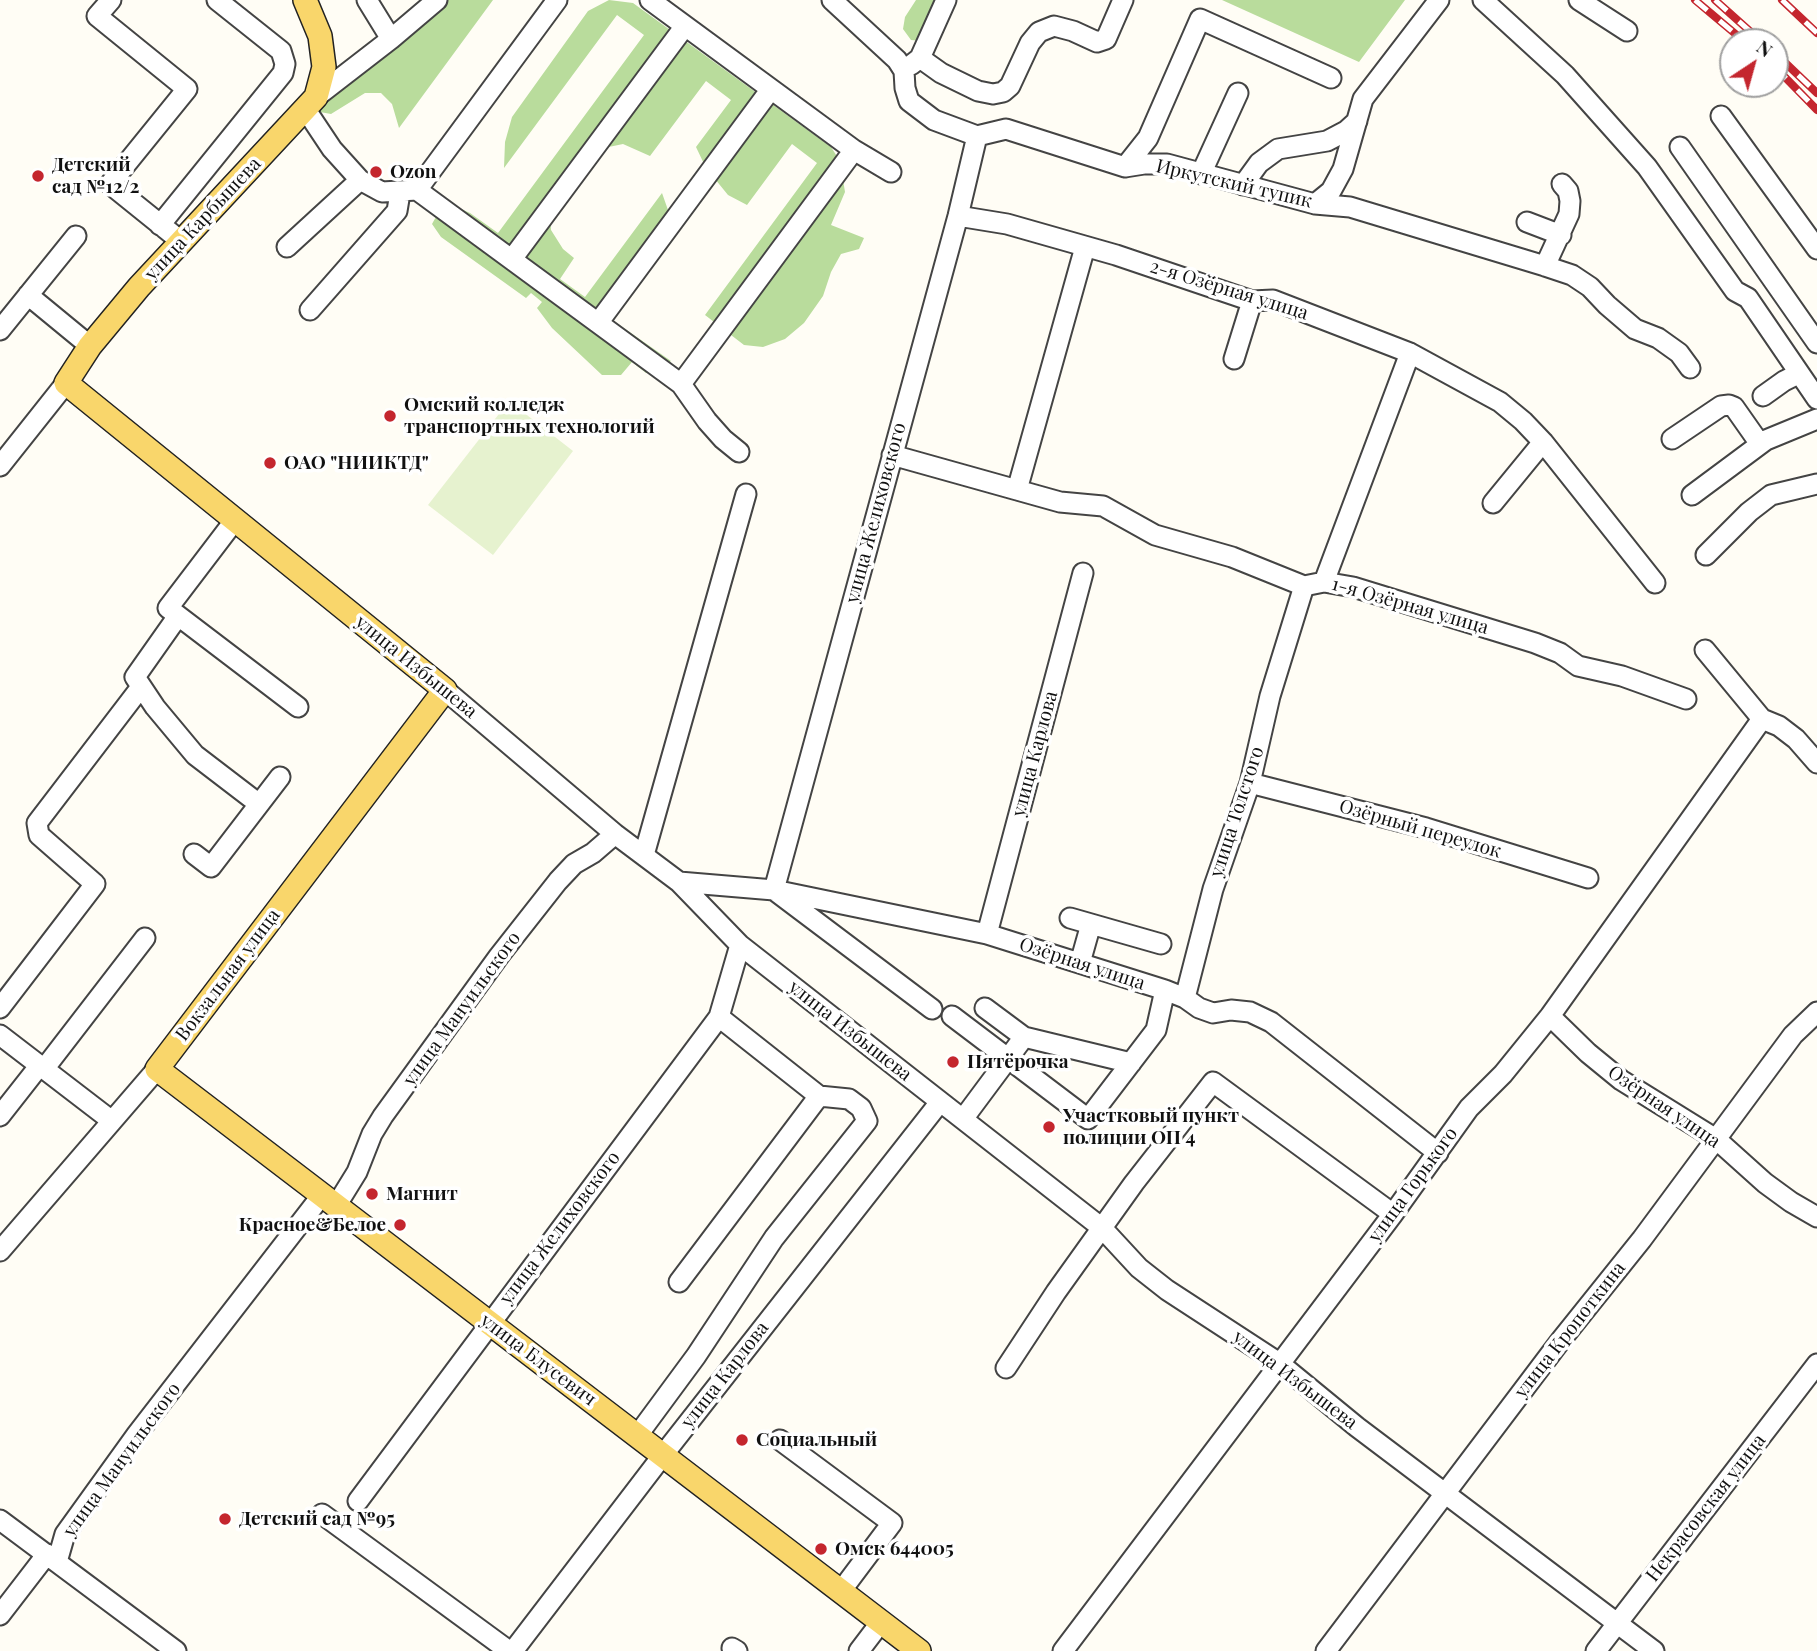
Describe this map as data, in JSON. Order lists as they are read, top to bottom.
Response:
{
  "streets": {
    "main road": [
      "улица Карбышева",
      "улица Избышева",
      "Вокзальная улица",
      "улица Блусевич"
    ],
    "street": [
      "Иркутский тупик",
      "2-я Озёрная улица",
      "улица Желиховского",
      "1-я Озёрная улица",
      "улица Карлова",
      "улица Толстого",
      "Озёрный переулок",
      "Озёрная улица",
      "улица Мануильского",
      "улица Горького",
      "улица Кропоткина",
      "Некрасовская улица"
    ]
  },
  "crossings": [
    ["Иркутский тупик", "улица Желиховского"],
    ["улица Карбышева", "улица Избышева"],
    ["2-я Озёрная улица", "улица Желиховского"],
    ["улица Желиховского", "1-я Озёрная улица"],
    ["улица Желиховского", "улица Избышева"],
    ["улица Желиховского", "Озёрная улица"],
    ["улица Желиховского", "улица Блусевич"],
    ["1-я Озёрная улица", "улица Толстого"],
    ["улица Избышева", "улица Карлова"],
    ["улица Избышева", "Озёрная улица"],
    ["улица Избышева", "Вокзальная улица"],
    ["улица Избышева", "улица Мануильского"],
    ["улица Избышева", "улица Горького"],
    ["улица Избышева", "улица Кропоткина"],
    ["улица Избышева", "Некрасовская улица"],
    ["улица Карлова", "Озёрная улица"],
    ["улица Карлова", "улица Блусевич"],
    ["улица Толстого", "Озёрный переулок"],
    ["улица Толстого", "Озёрная улица"],
    ["Озёрная улица", "улица Горького"],
    ["Озёрная улица", "улица Кропоткина"],
    ["Вокзальная улица", "улица Блусевич"],
    ["улица Мануильского", "улица Блусевич"]
  ],
  "places": [
    "Ozon",
    "Детский сад №12/2",
    "Омский колледж транспортных технологий",
    "ОАО \"НИИКТД\"",
    "Пятёрочка",
    "Участковый пункт полиции ОП 4",
    "Магнит",
    "Красное&Белое",
    "Социальный",
    "Детский сад №95",
    "Омск 644005"
  ],
  "north": "top right"
}
